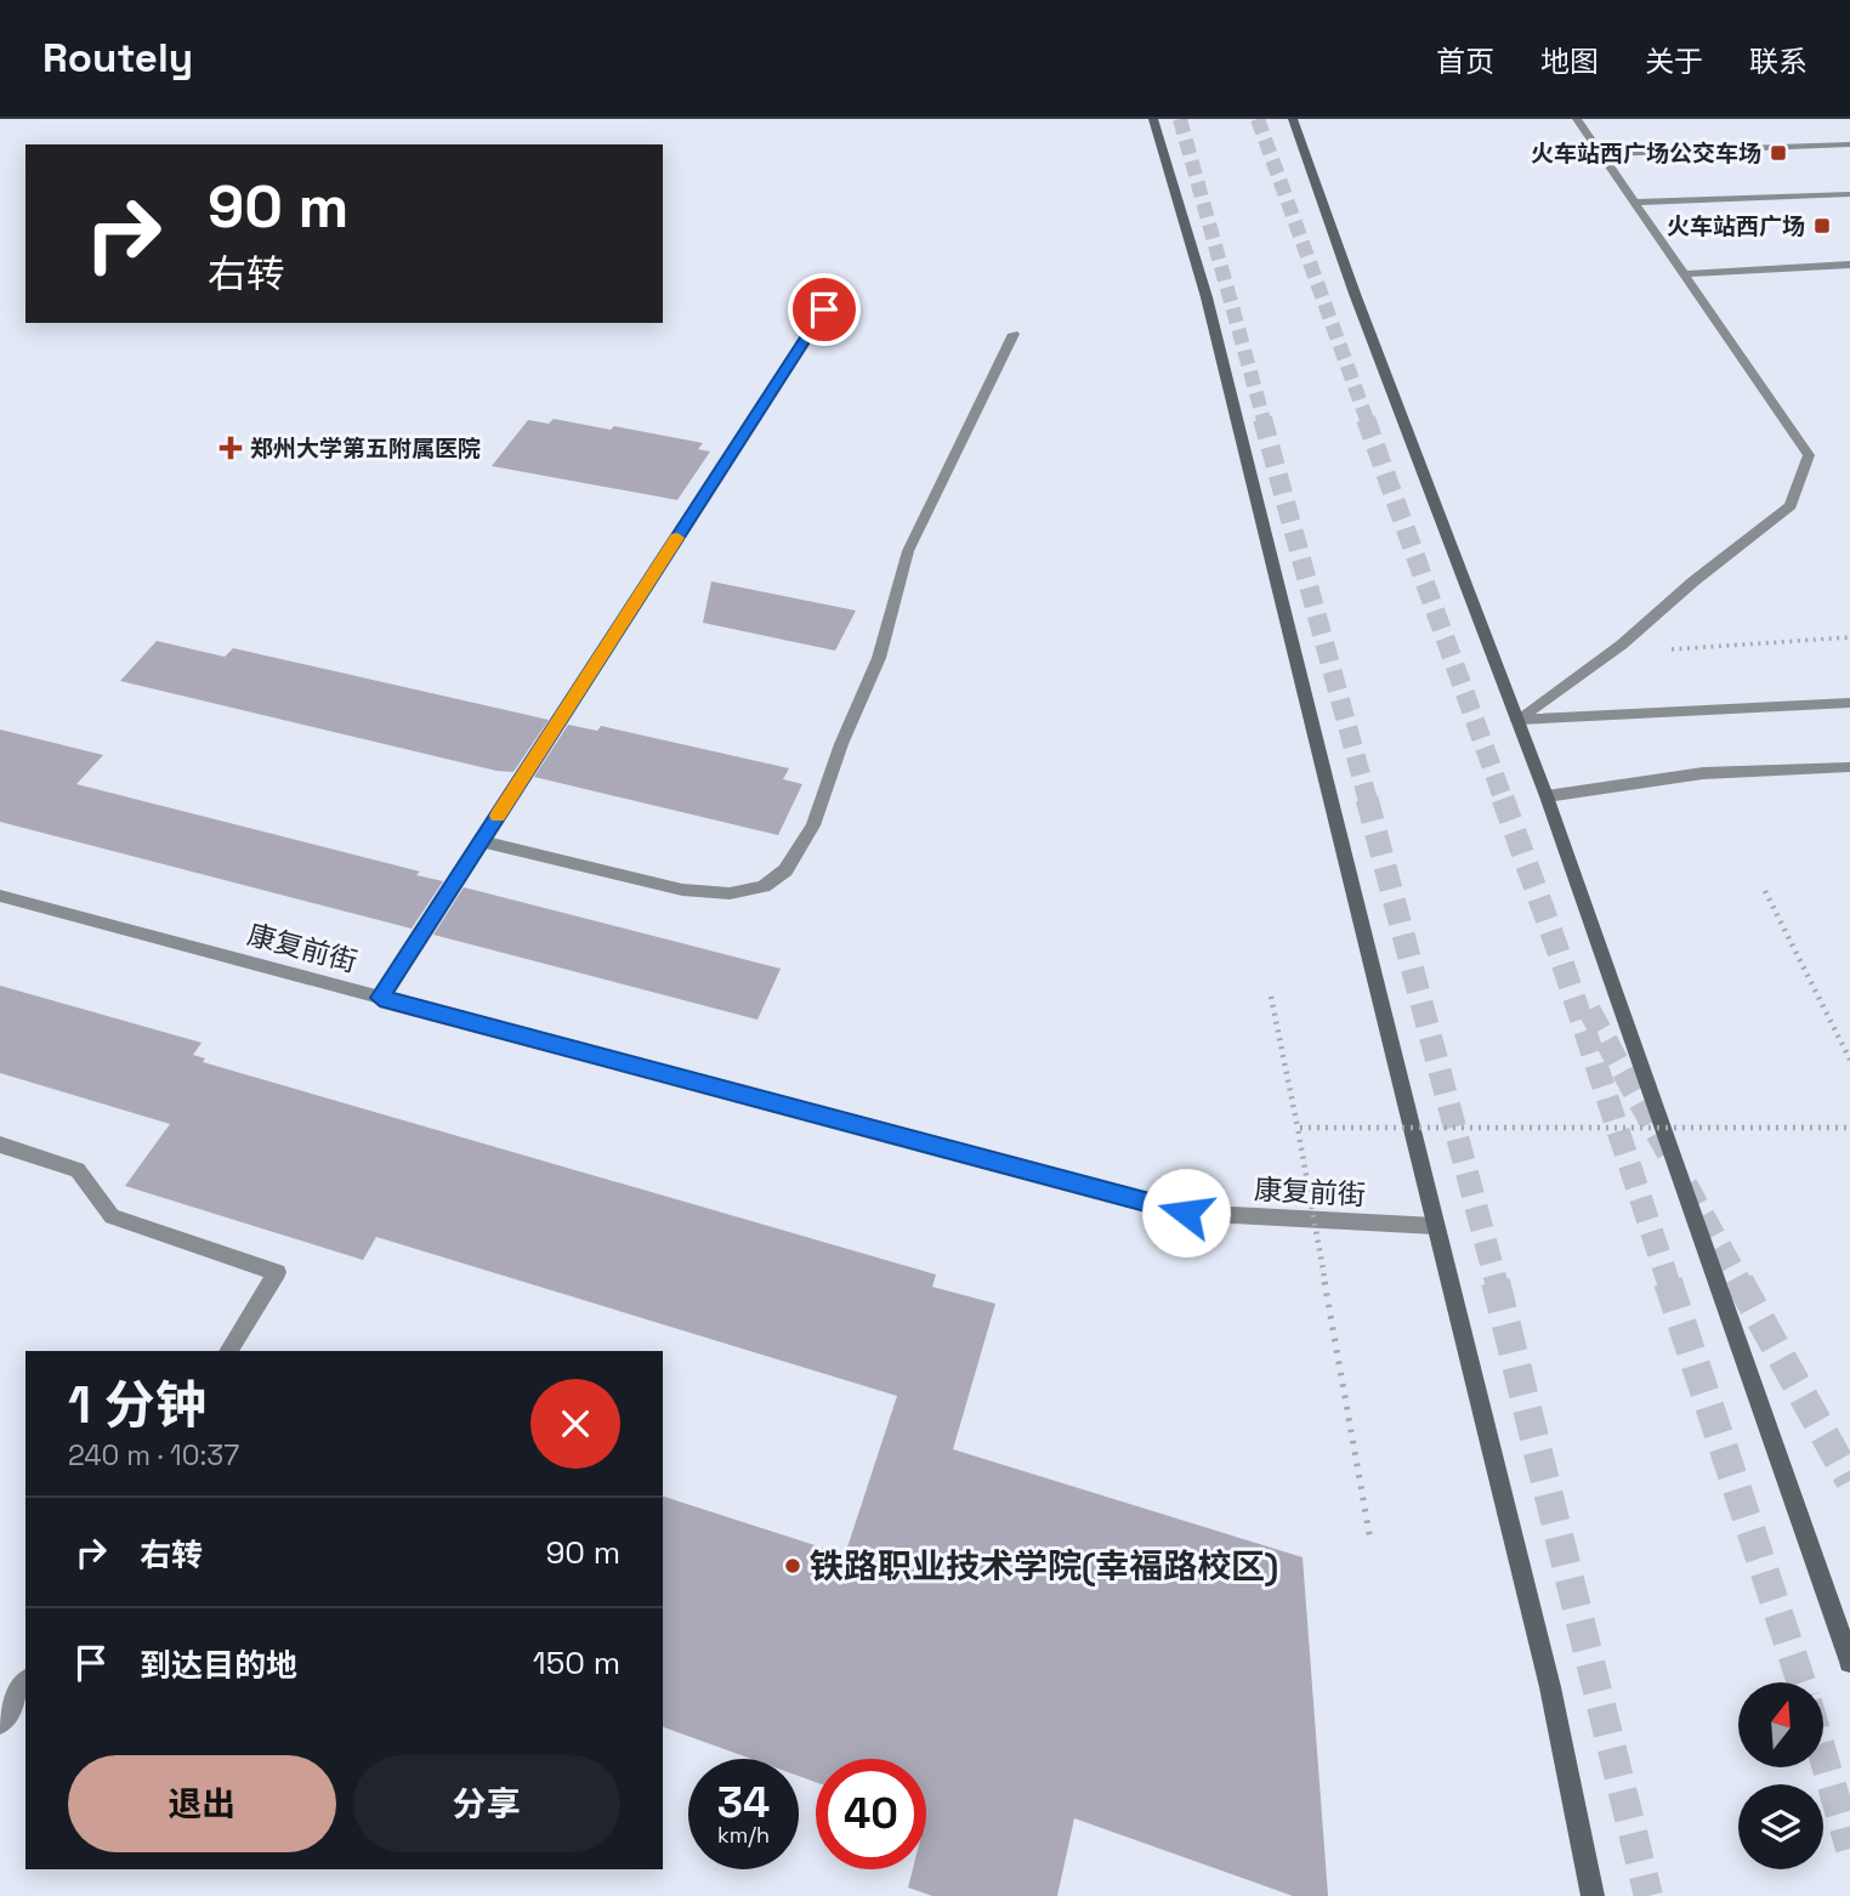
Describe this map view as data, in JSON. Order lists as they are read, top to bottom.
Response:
{
  "streets": {
    "street": ["康复前街"]
  },
  "places": {
    "transit": ["火车站西广场公交车场", "火车站西广场"],
    "health": ["郑州大学第五附属医院"],
    "other": ["铁路职业技术学院(幸福路校区)"]
  },
  "north": "top",
  "page": {
    "header": "Routely",
    "nav": [
      "首页",
      "地图",
      "关于",
      "联系"
    ],
    "turn": ["90 m", "右转"],
    "heading": ["1 分钟", "240 m · 10:37"],
    "list": [
      {
        "name": "右转",
        "value": "90 m"
      },
      {
        "name": "到达目的地",
        "value": "150 m"
      }
    ],
    "buttons": ["退出", "分享"],
    "speed": "34 km/h",
    "limit": "40"
  }
}
